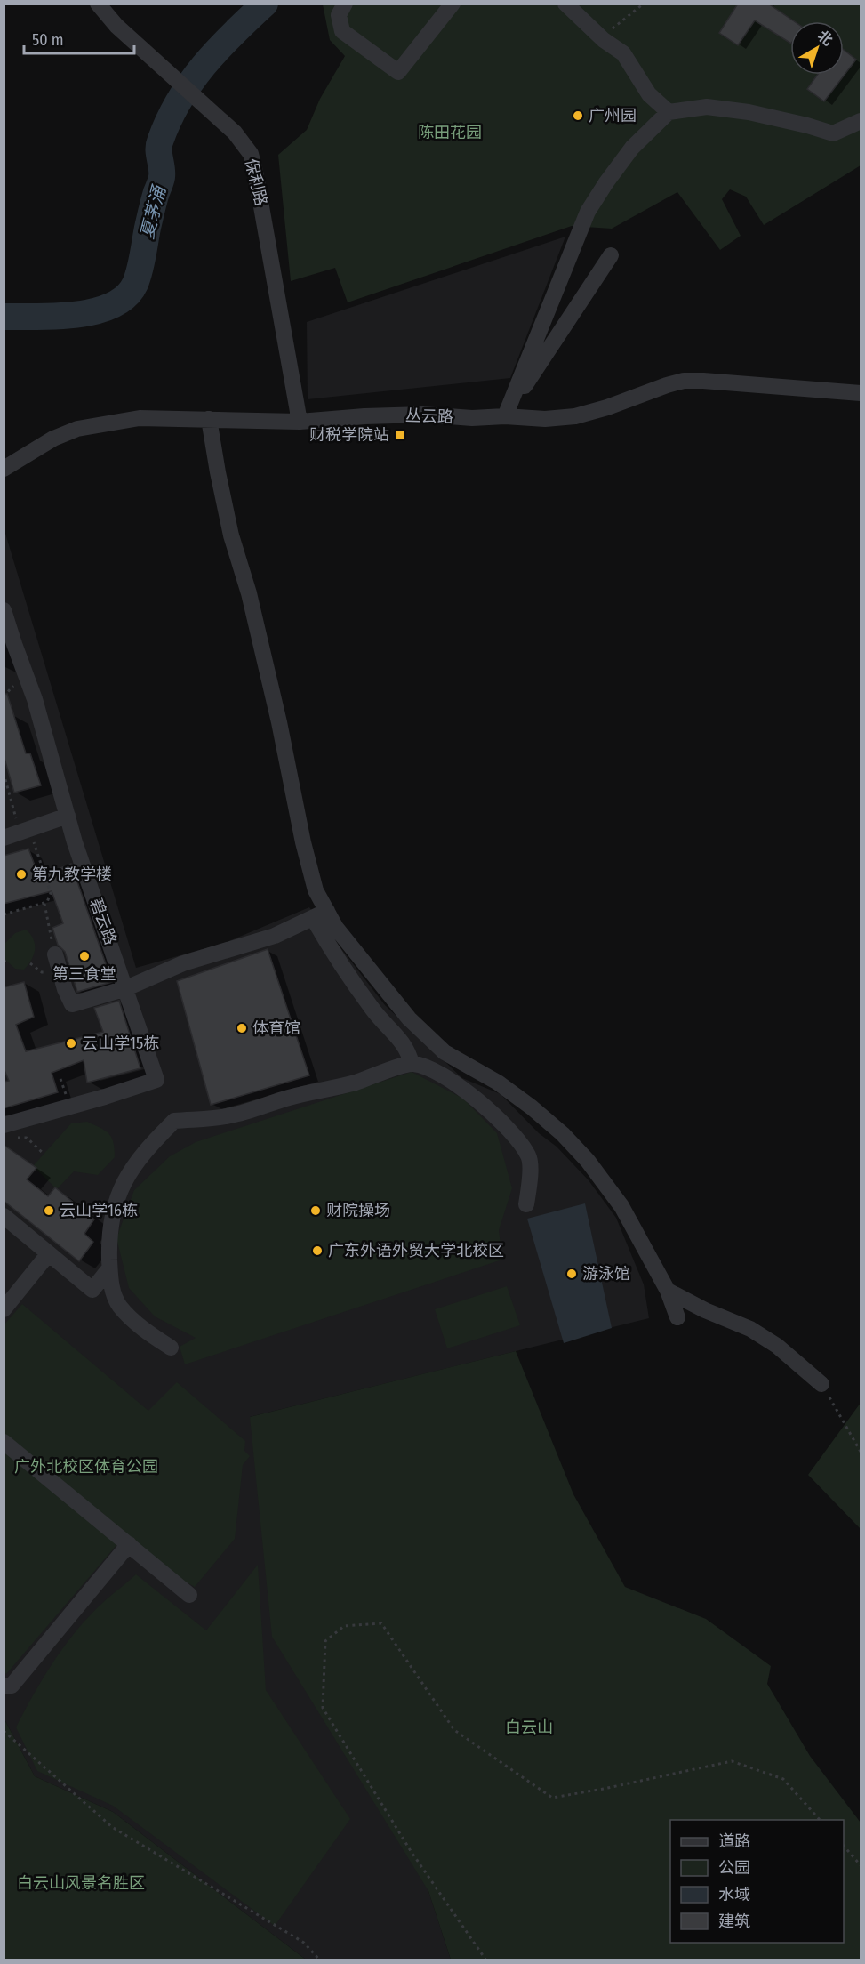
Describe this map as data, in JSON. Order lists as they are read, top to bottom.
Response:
{
  "streets": {
    "street": ["保利路", "丛云路", "碧云路"]
  },
  "crossings": [
    ["保利路", "丛云路"]
  ],
  "water": ["夏茅涌"],
  "parks": [
    "陈田花园",
    "广外北校区体育公园",
    "白云山",
    "白云山风景名胜区"
  ],
  "places": {
    "other": [
      "广州园",
      "第九教学楼",
      "第三食堂",
      "体育馆",
      "云山学15栋",
      "云山学16栋",
      "财院操场",
      "广东外语外贸大学北校区",
      "游泳馆"
    ],
    "transit": ["财税学院站"]
  },
  "legend": [
    "道路",
    "公园",
    "水域",
    "建筑"
  ],
  "scale_bar": "50 m",
  "north": "top right"
}
